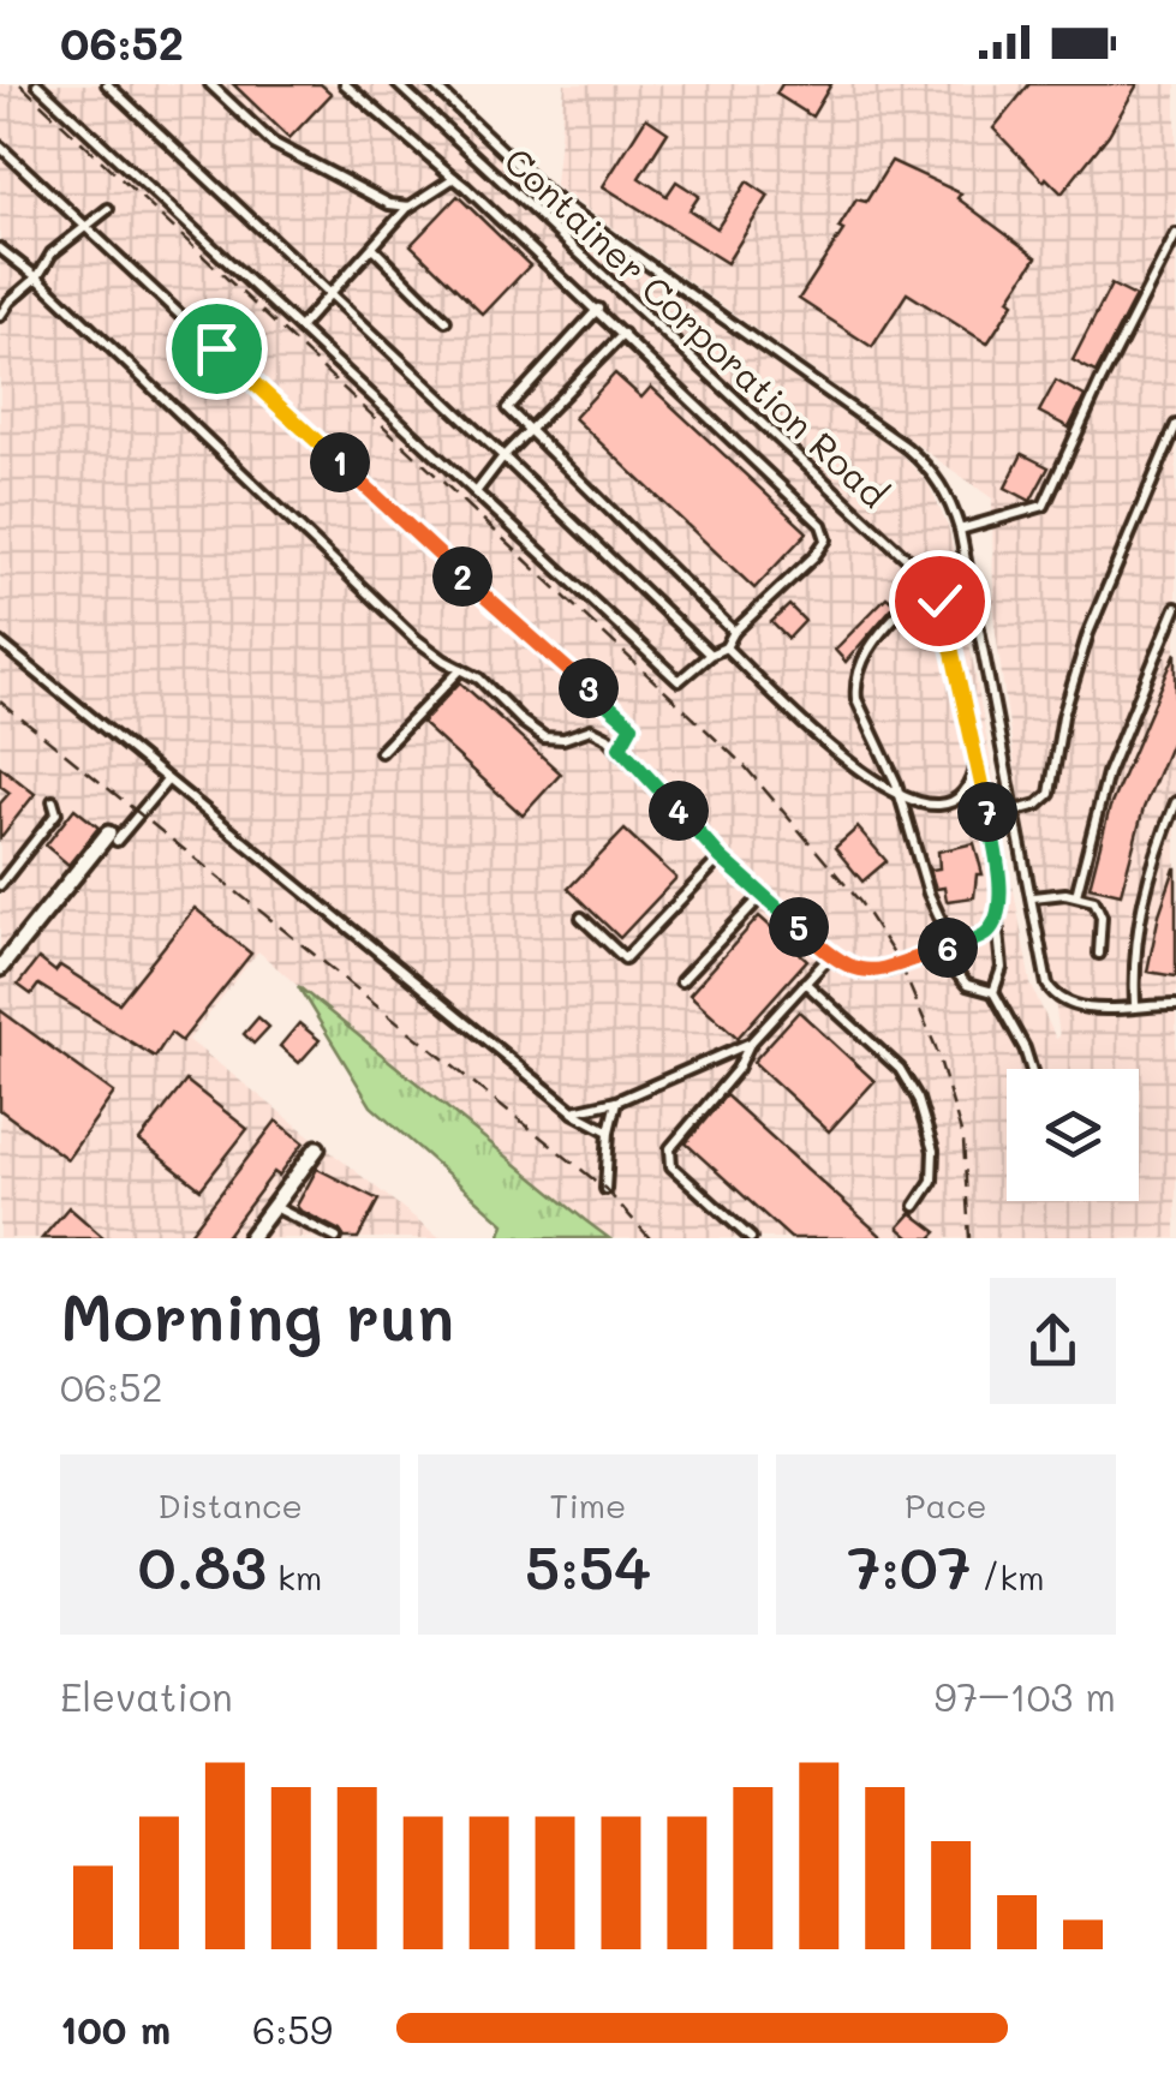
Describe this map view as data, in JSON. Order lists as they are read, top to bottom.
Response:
{
  "streets": {
    "lane": ["Container Corporation Road"]
  },
  "page": {
    "status": "06:52",
    "pins": [
      "1",
      "2",
      "3",
      "4",
      "7",
      "5",
      "6"
    ],
    "heading": ["Morning run", "06:52"],
    "stats": [
      ["Distance", "0.83 km"],
      ["Time", "5:54"],
      ["Pace", "7:07 /km"]
    ],
    "chart": ["Elevation", "97–103 m"],
    "list": [
      {
        "name": "100 m",
        "note": "6:59"
      }
    ]
  }
}
